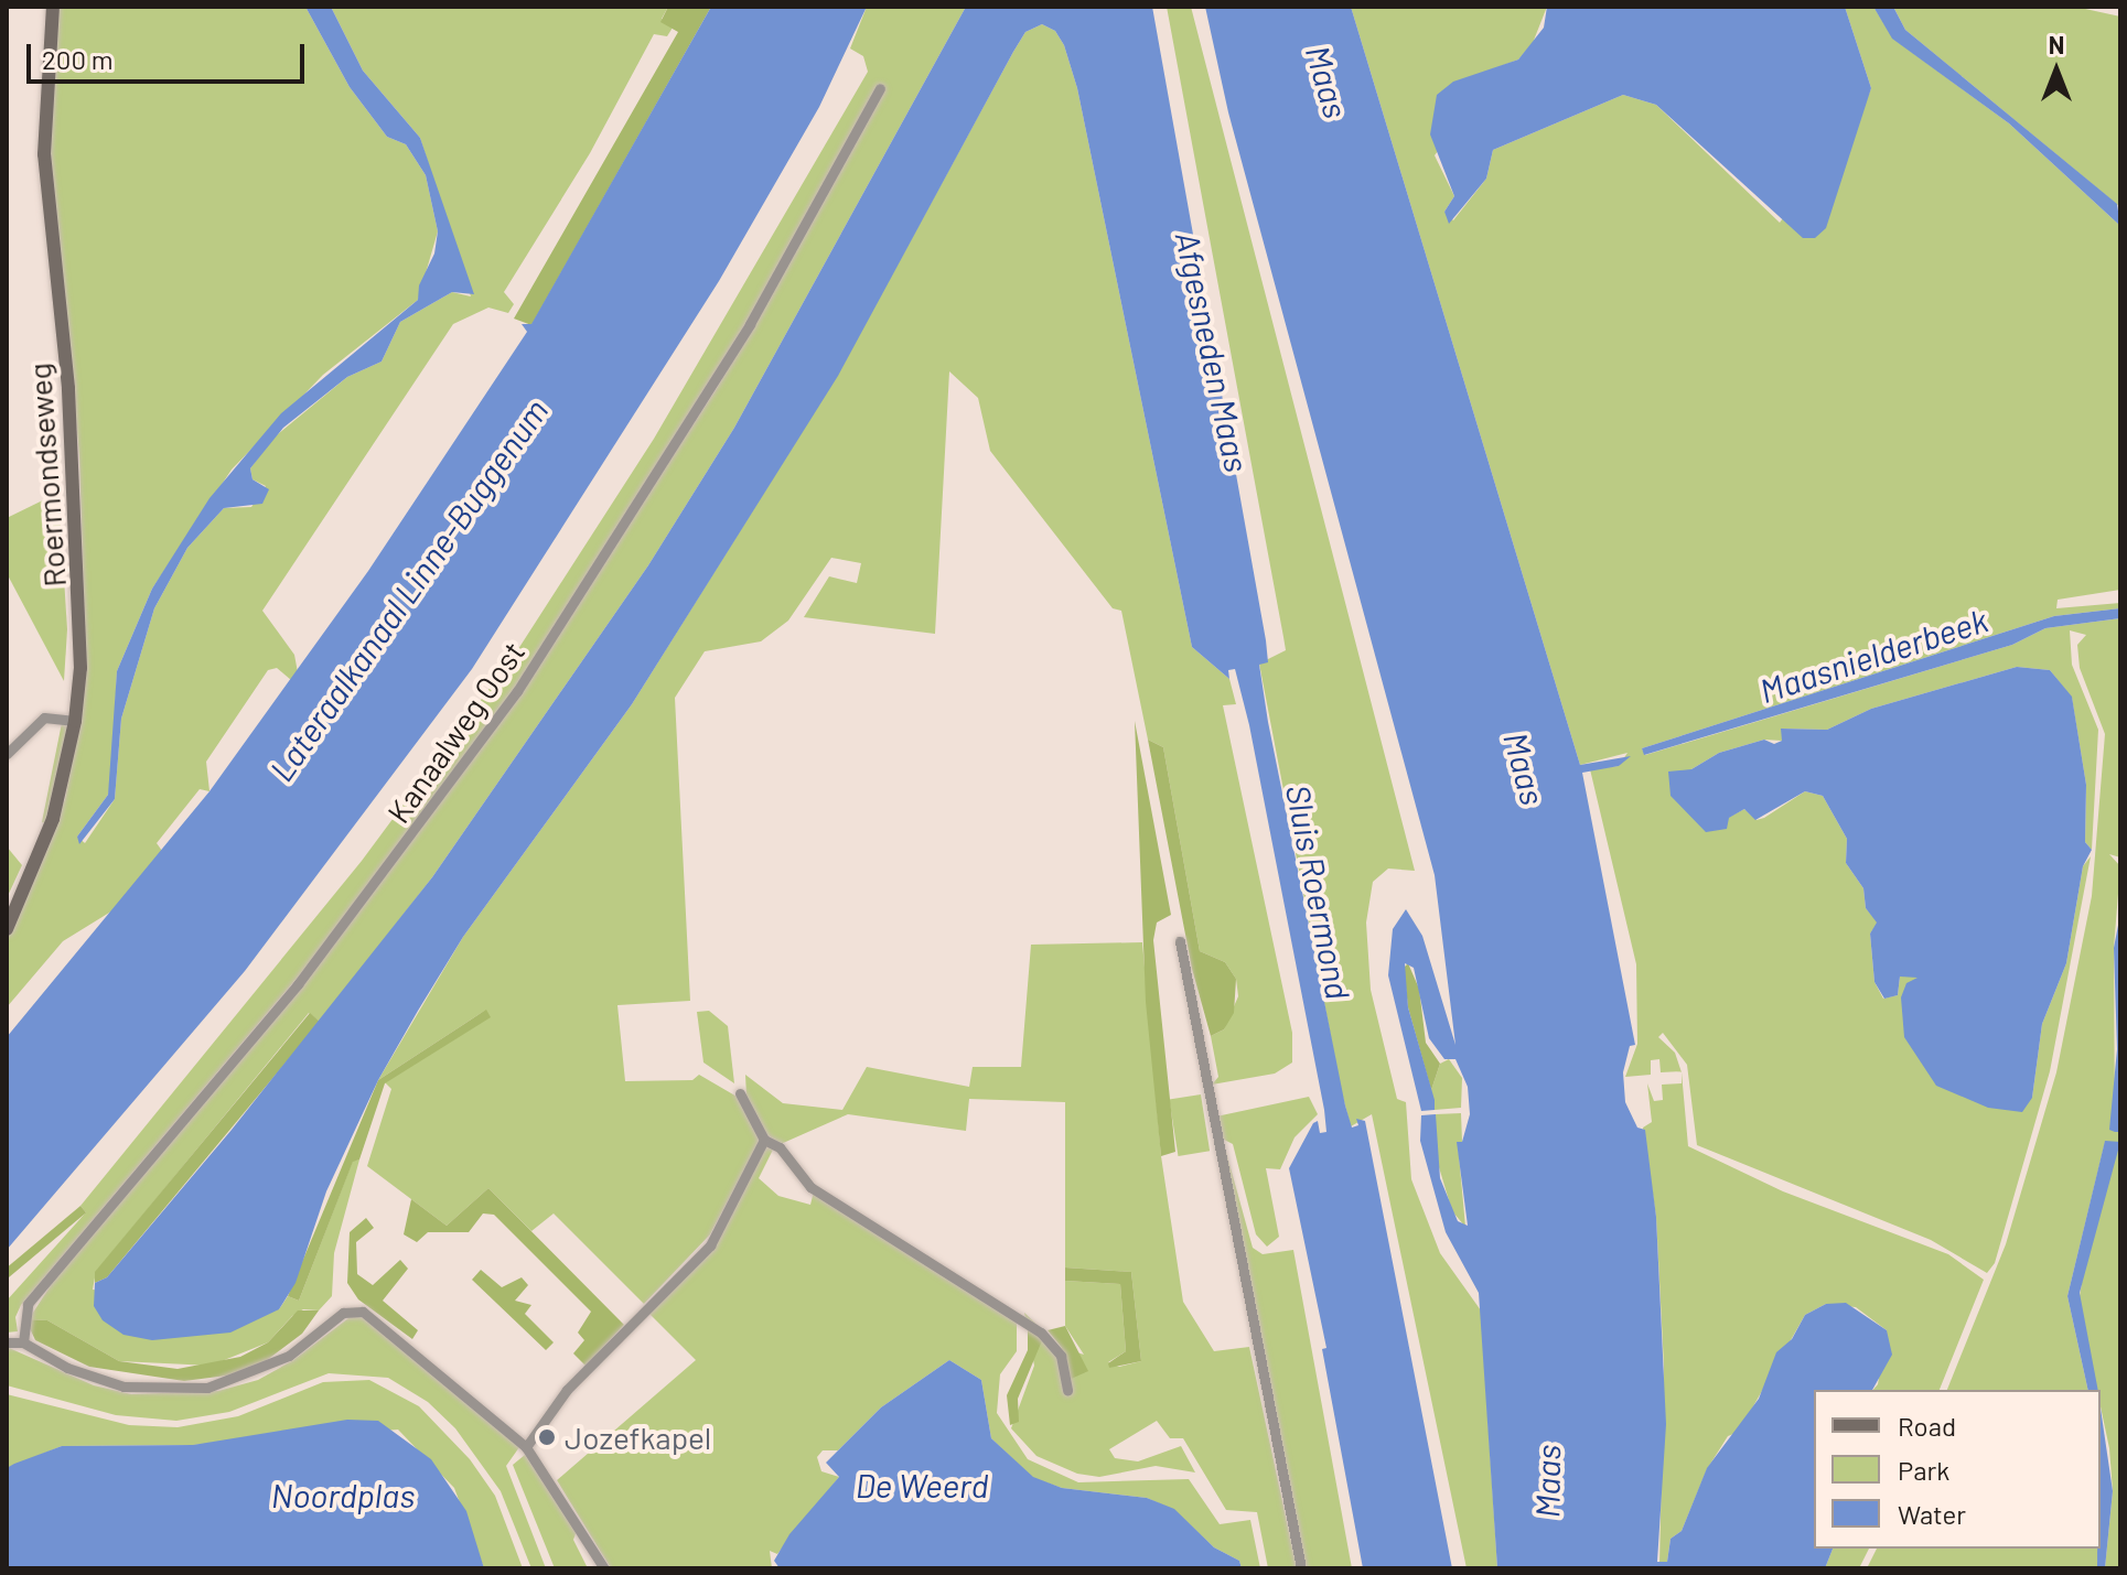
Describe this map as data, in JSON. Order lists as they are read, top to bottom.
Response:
{
  "streets": {
    "main road": ["Roermondseweg"],
    "street": ["Kanaalweg Oost"]
  },
  "water": [
    "Maas",
    "Afgesneden Maas",
    "Lateraalkanaal Linne-Buggenum",
    "Maasnielderbeek",
    "Sluis Roermond",
    "De Weerd",
    "Noordplas"
  ],
  "places": ["Jozefkapel"],
  "legend": ["Road", "Park", "Water"],
  "scale_bar": "200 m",
  "north": "top"
}
